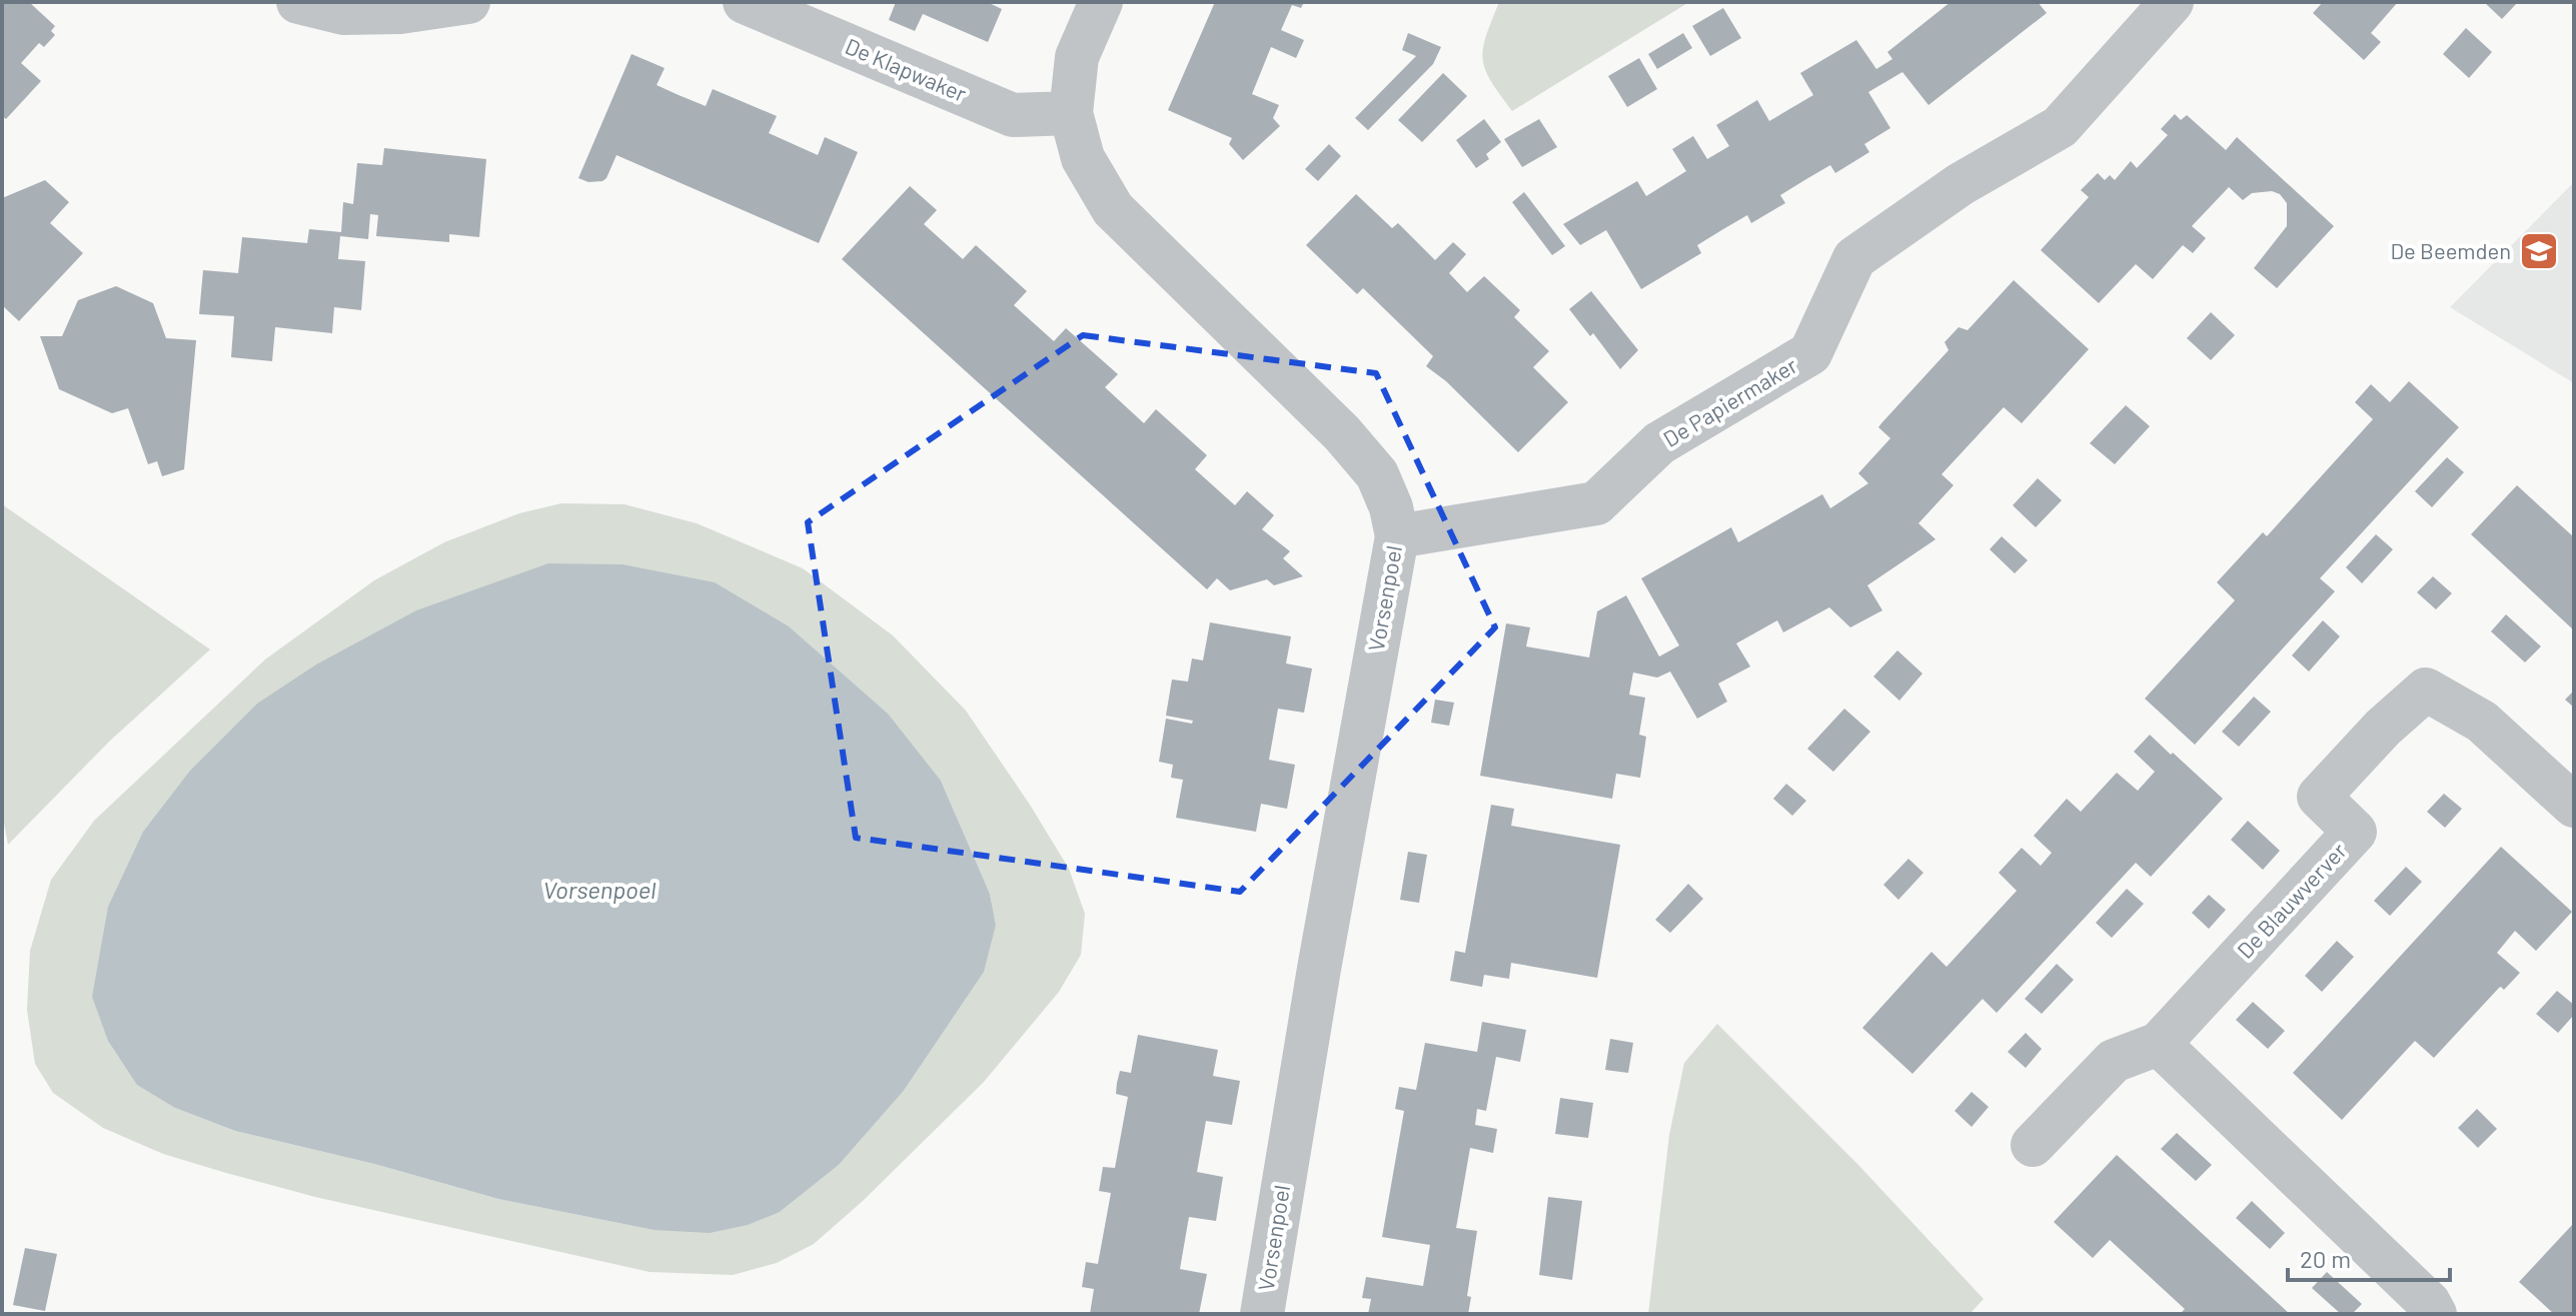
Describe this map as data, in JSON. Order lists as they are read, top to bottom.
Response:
{
  "streets": {
    "street": [
      "De Klapwaker",
      "De Papiermaker",
      "Vorsenpoel",
      "De Blauwverver"
    ]
  },
  "crossings": [
    ["De Klapwaker", "Vorsenpoel"],
    ["De Papiermaker", "Vorsenpoel"]
  ],
  "water": ["Vorsenpoel"],
  "places": {
    "school or university": ["De Beemden"]
  },
  "scale_bar": "20 m"
}
